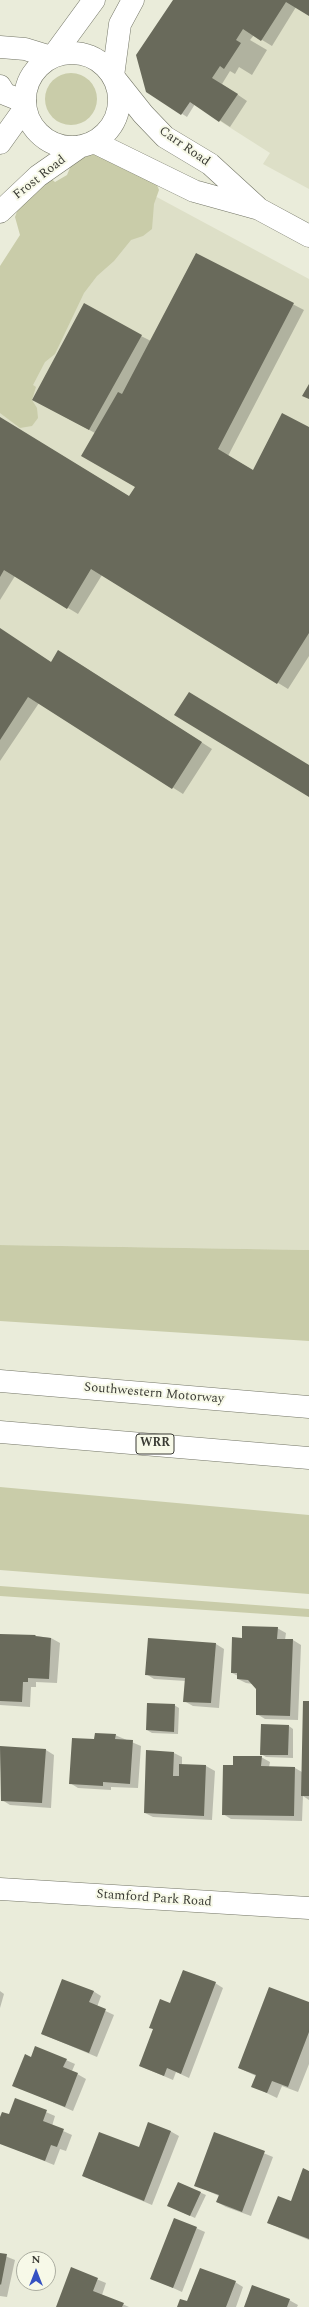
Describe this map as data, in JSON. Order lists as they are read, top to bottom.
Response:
{
  "streets": {
    "main road": [
      "Carr Road",
      "Frost Road",
      "Southwestern Motorway",
      "WRR",
      "Stamford Park Road"
    ]
  },
  "crossings": [
    ["Carr Road", "Frost Road"]
  ],
  "north": "top"
}
